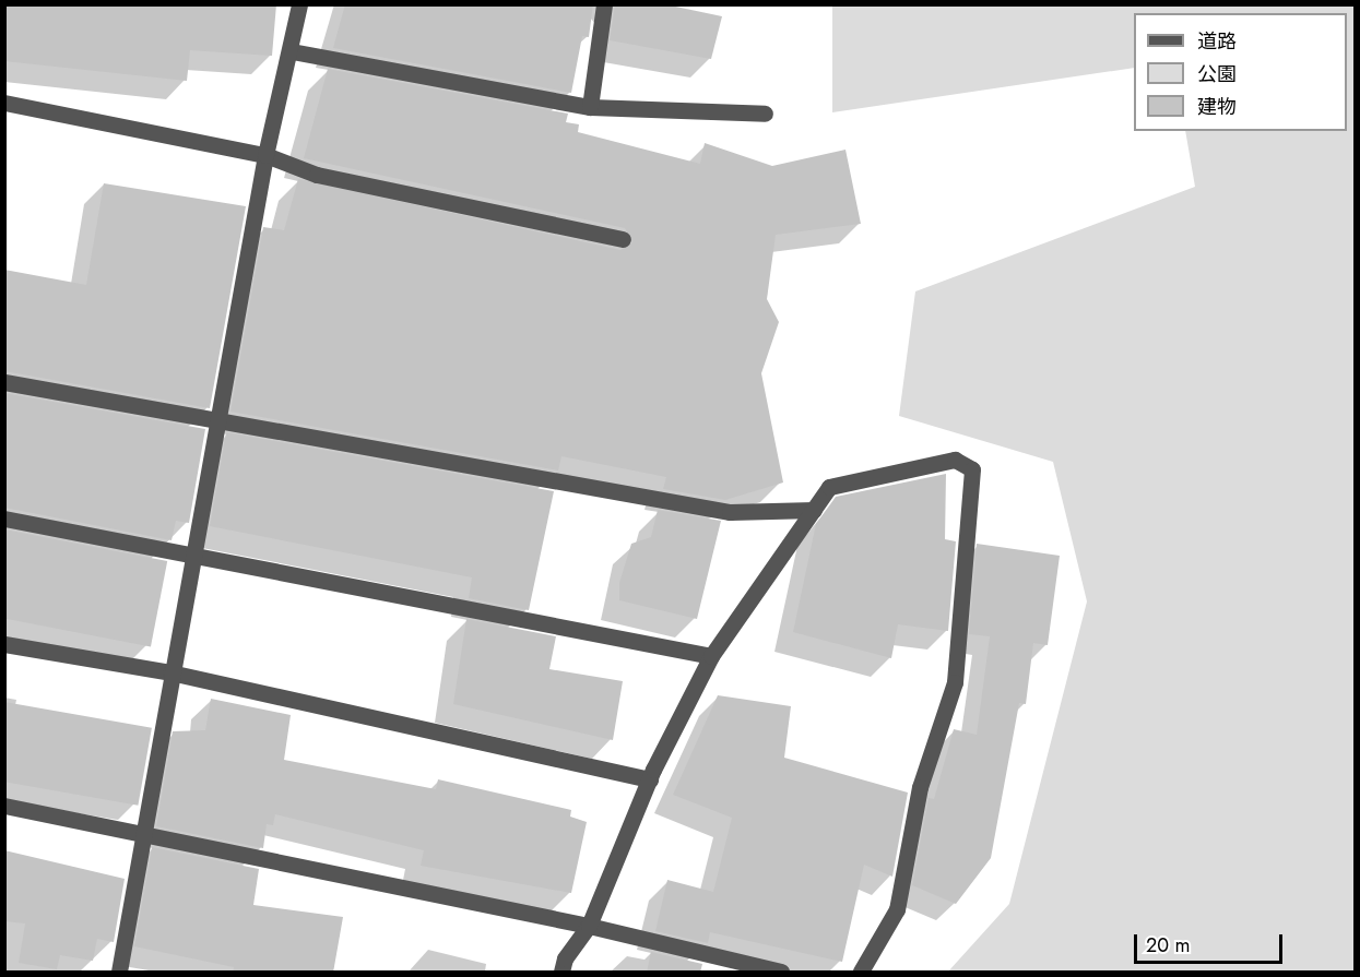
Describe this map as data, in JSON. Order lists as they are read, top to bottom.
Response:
{
  "legend": ["道路", "公園", "建物"],
  "scale_bar": "20 m"
}
